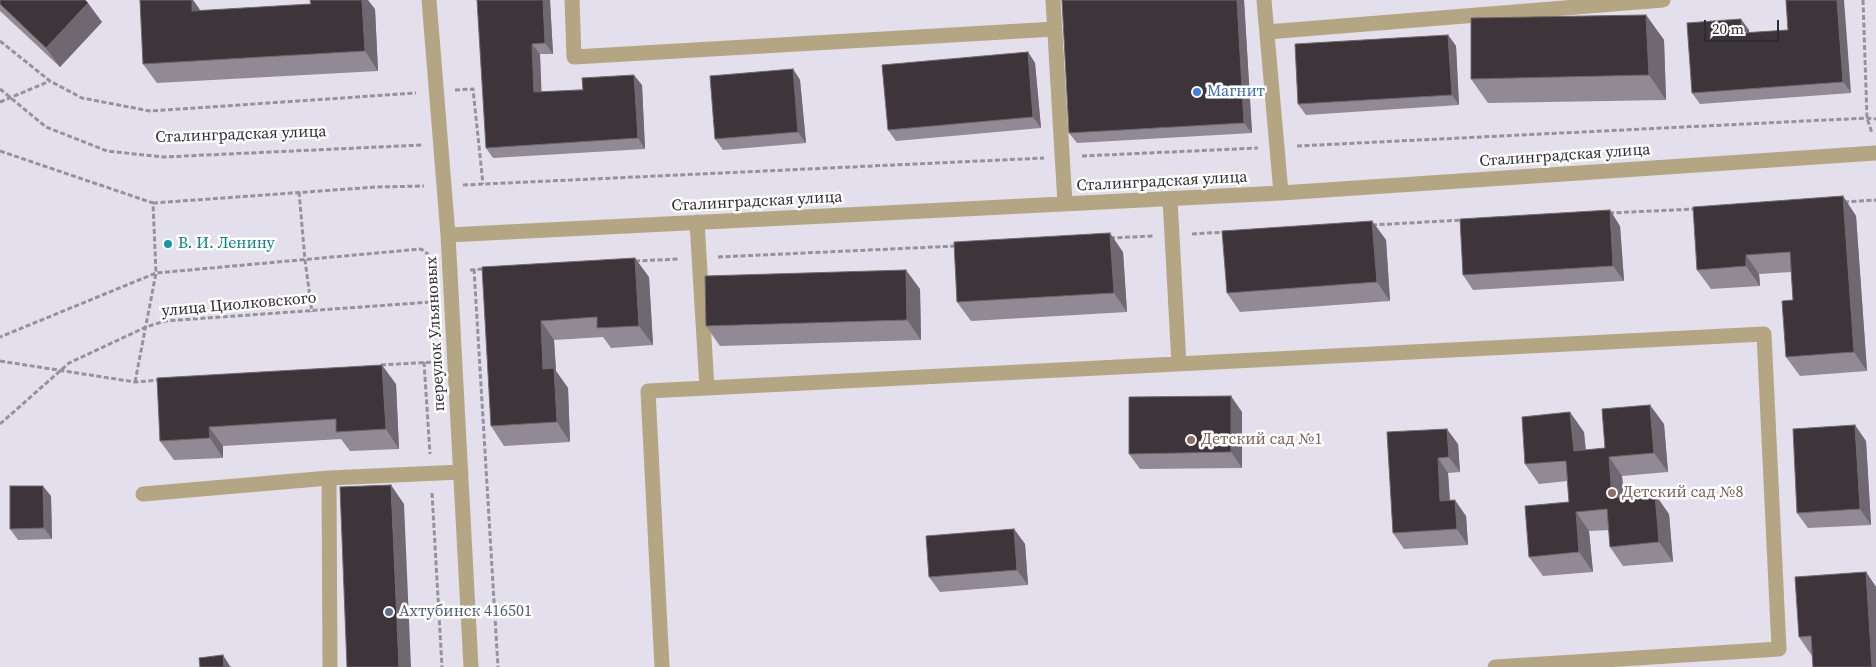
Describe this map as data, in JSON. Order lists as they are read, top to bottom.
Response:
{
  "streets": {
    "street": ["Сталинградская улица", "переулок Ульяновых"],
    "path": ["улица Циолковского"]
  },
  "crossings": [
    ["Сталинградская улица", "переулок Ульяновых"],
    ["улица Циолковского", "переулок Ульяновых"]
  ],
  "places": [
    "Магнит",
    "В. И. Ленину",
    "Детский сад №1",
    "Детский сад №8",
    "Ахтубинск 416501"
  ],
  "scale_bar": "20 m"
}
